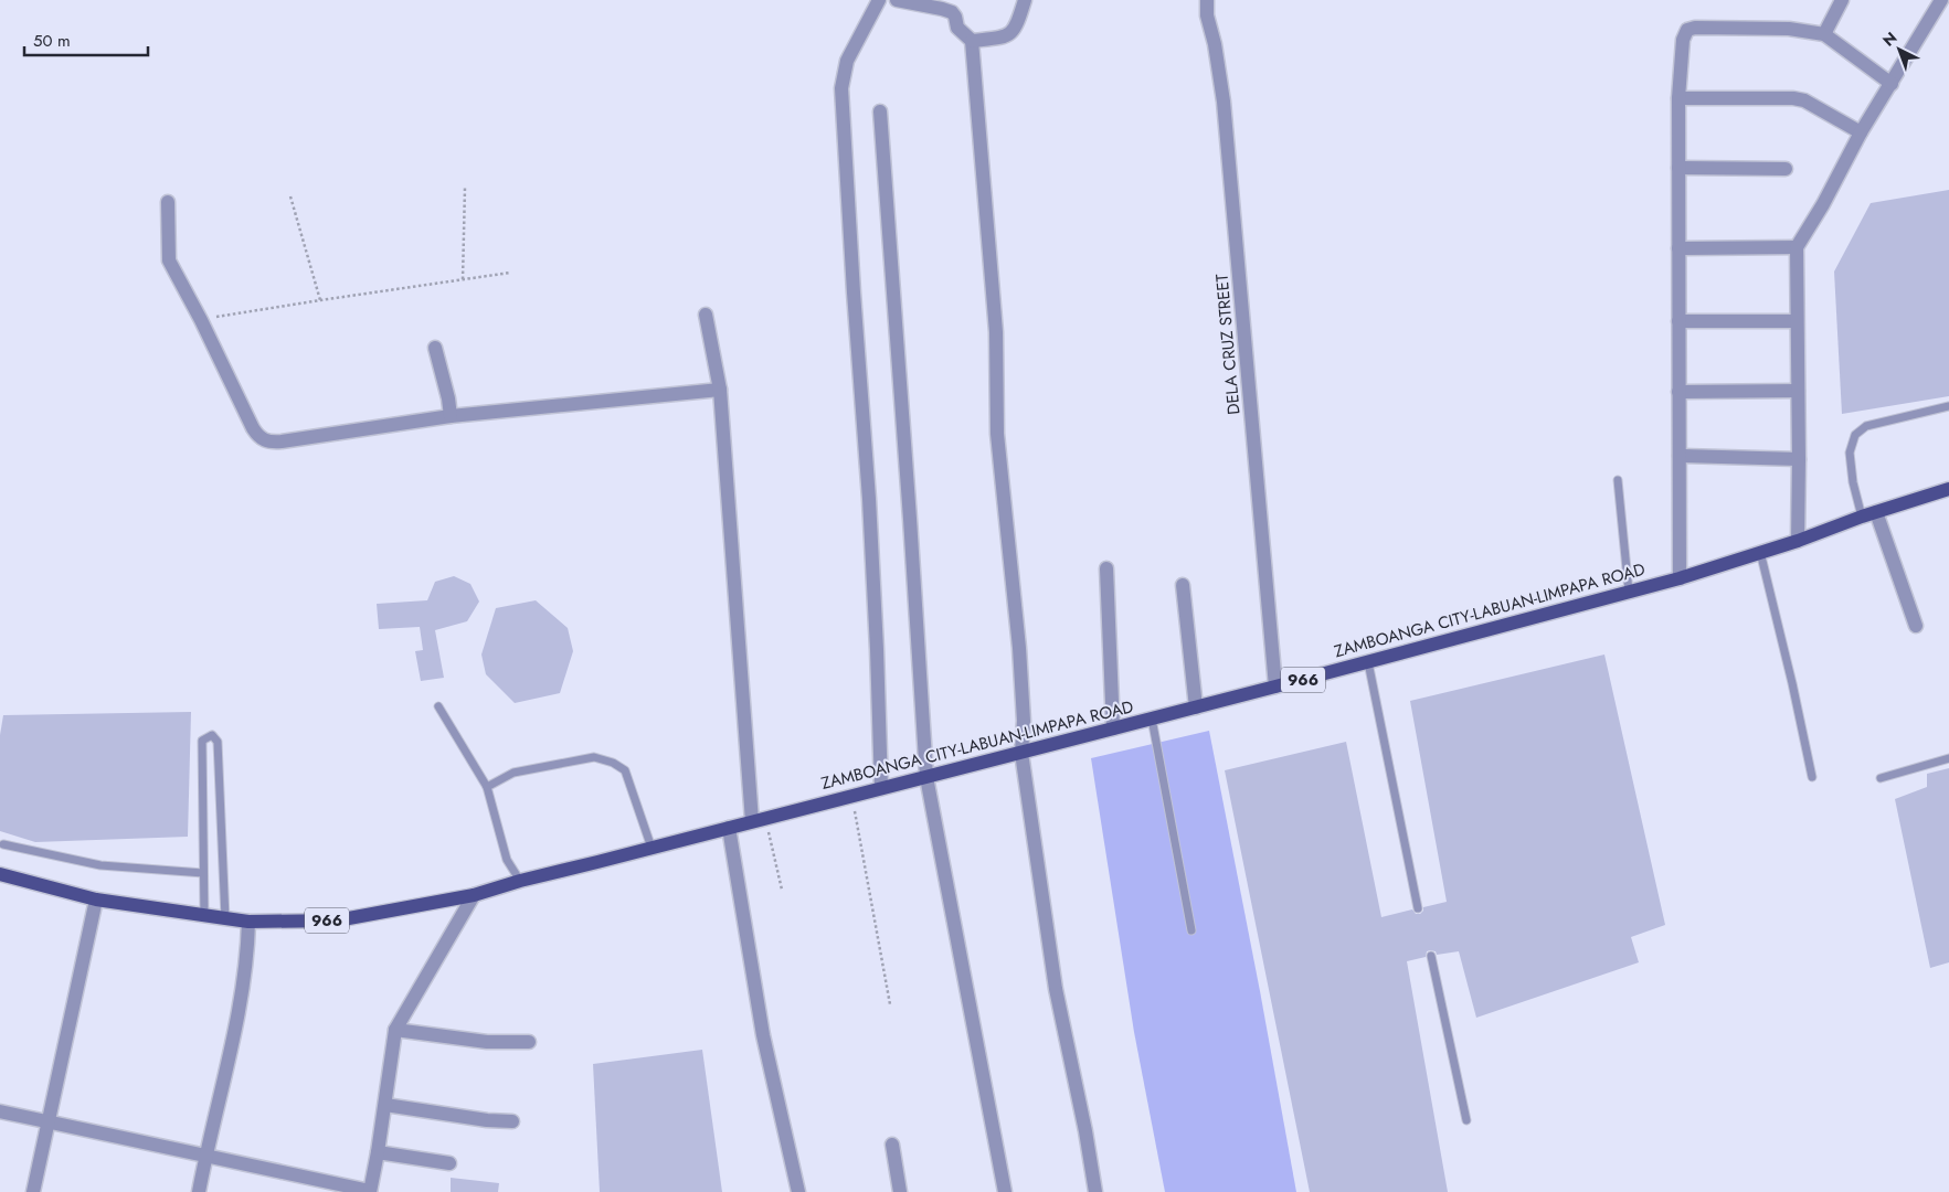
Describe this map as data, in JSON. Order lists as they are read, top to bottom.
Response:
{
  "streets": {
    "main road": ["ZAMBOANGA CITY-LABUAN-LIMPAPA ROAD", "966"],
    "street": ["DELA CRUZ STREET"]
  },
  "crossings": [
    ["DELA CRUZ STREET", "ZAMBOANGA CITY-LABUAN-LIMPAPA ROAD"]
  ],
  "scale_bar": "50 m",
  "north": "top left"
}
